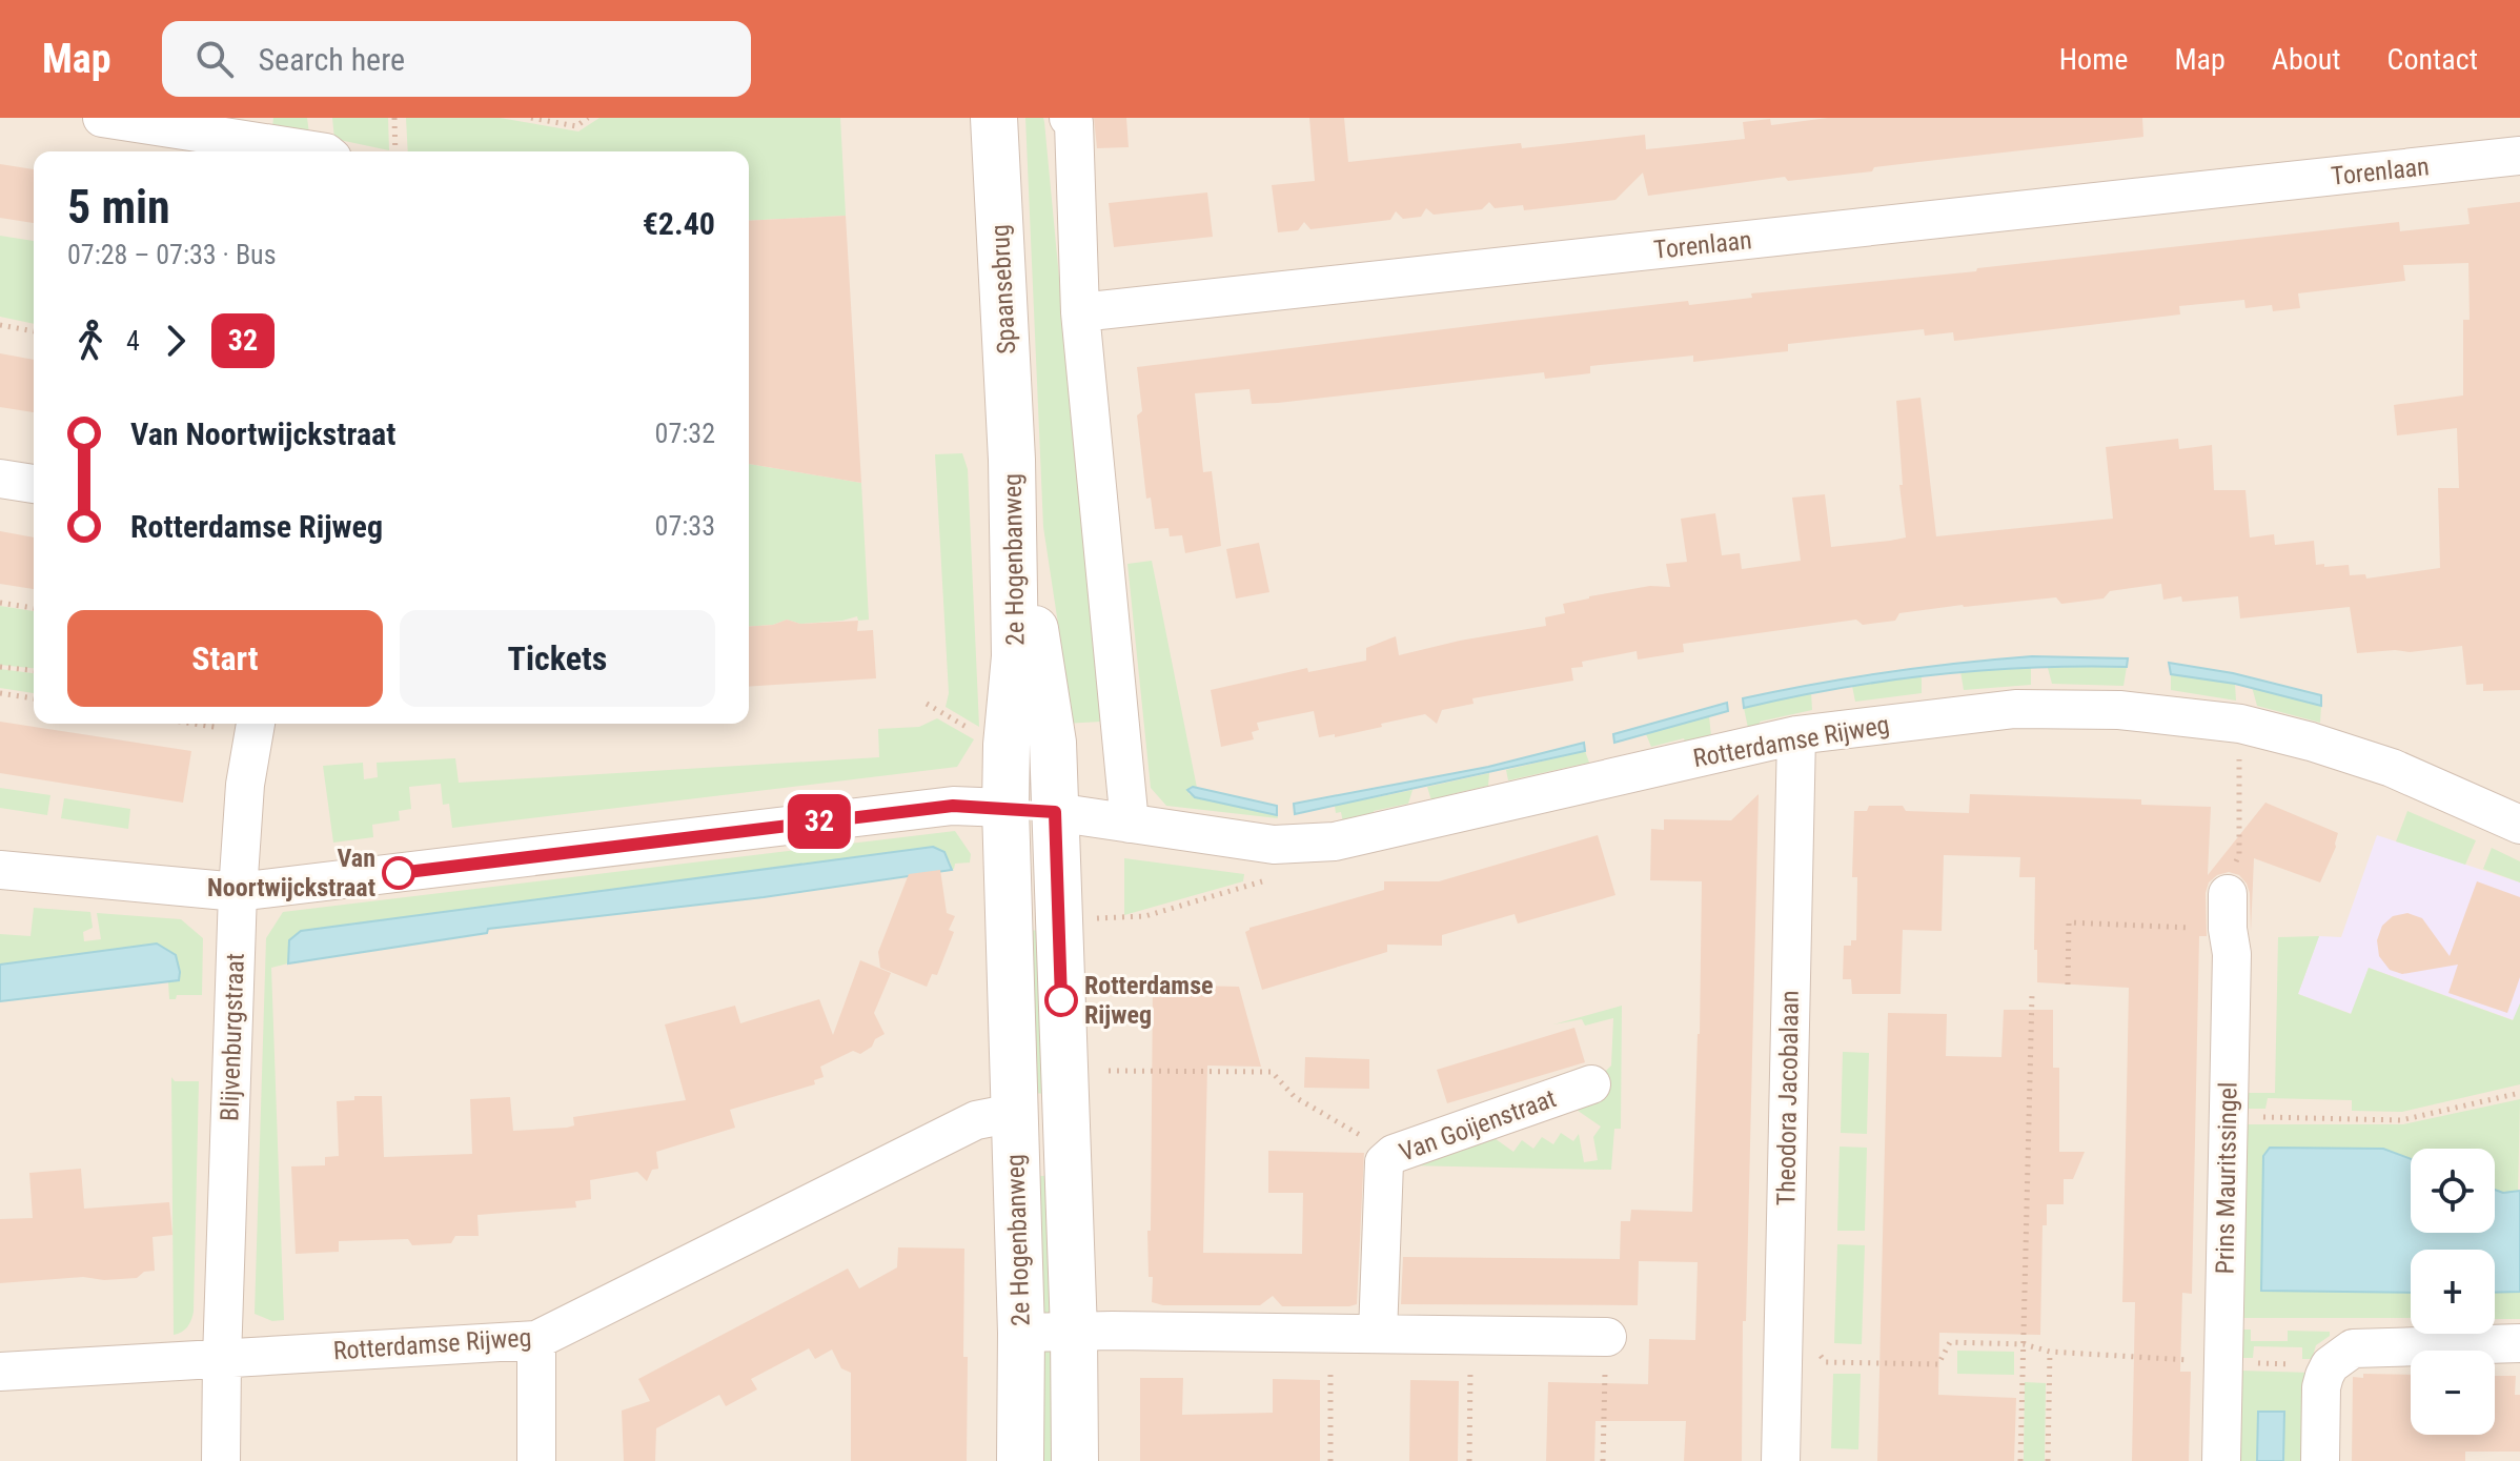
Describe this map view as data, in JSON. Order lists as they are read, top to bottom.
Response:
{
  "streets": {
    "street": [
      "Torenlaan",
      "Spaansebrug",
      "2e Hogenbanweg",
      "Rotterdamse Rijweg",
      "Blijvenburgstraat",
      "Theodora Jacobalaan",
      "Van Goijenstraat",
      "Prins Mauritssingel"
    ]
  },
  "crossings": [
    ["Spaansebrug", "2e Hogenbanweg"],
    ["2e Hogenbanweg", "Rotterdamse Rijweg"],
    ["Rotterdamse Rijweg", "Blijvenburgstraat"],
    ["Rotterdamse Rijweg", "Theodora Jacobalaan"]
  ],
  "places": ["Van Noortwijckstraat", "Rotterdamse Rijweg"],
  "lines": ["bus line 32"],
  "page": {
    "header": "Map",
    "search": "Search here",
    "nav": [
      "Home",
      "Map",
      "About",
      "Contact"
    ],
    "on_map": "32",
    "heading": ["5 min", "07:28 – 07:33 · Bus", "€2.40"],
    "legs": ["4", "32"],
    "list": [
      {
        "name": "Van Noortwijckstraat",
        "value": "07:32"
      },
      {
        "name": "Rotterdamse Rijweg",
        "value": "07:33"
      }
    ],
    "buttons": ["Start", "Tickets"],
    "map_buttons": ["+", "−"]
  }
}
